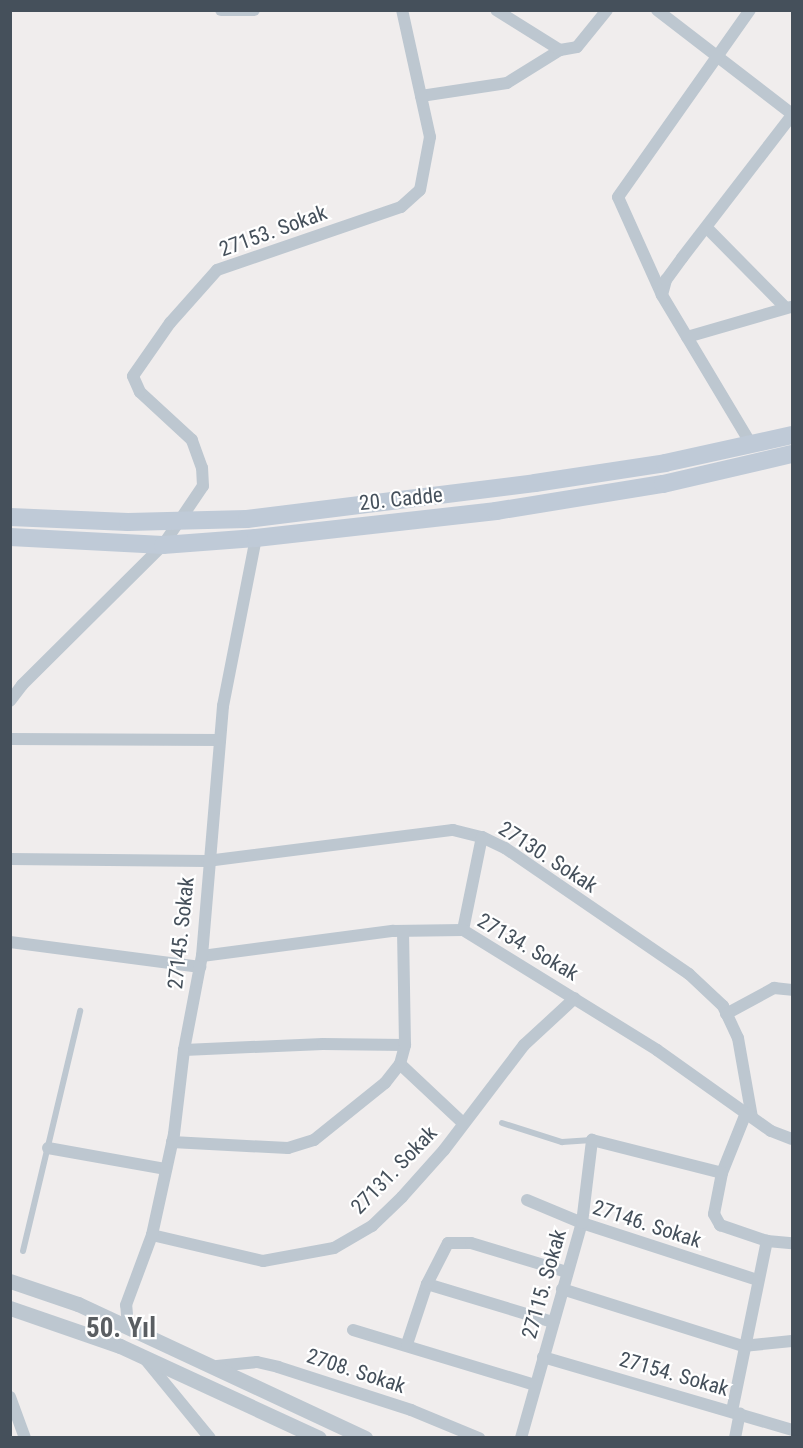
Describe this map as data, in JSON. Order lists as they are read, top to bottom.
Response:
{
  "streets": {
    "main road": ["20. Cadde"],
    "street": [
      "27153. Sokak",
      "27130. Sokak",
      "27145. Sokak",
      "27134. Sokak",
      "27131. Sokak",
      "27146. Sokak",
      "27115. Sokak",
      "2708. Sokak",
      "27154. Sokak"
    ]
  },
  "crossings": [
    ["27153. Sokak", "20. Cadde"],
    ["20. Cadde", "27145. Sokak"],
    ["27130. Sokak", "27145. Sokak"],
    ["27130. Sokak", "27134. Sokak"],
    ["27145. Sokak", "27134. Sokak"],
    ["27145. Sokak", "27131. Sokak"],
    ["27134. Sokak", "27131. Sokak"],
    ["27146. Sokak", "27115. Sokak"],
    ["27115. Sokak", "27154. Sokak"]
  ],
  "districts": ["50. Yıl"]
}
